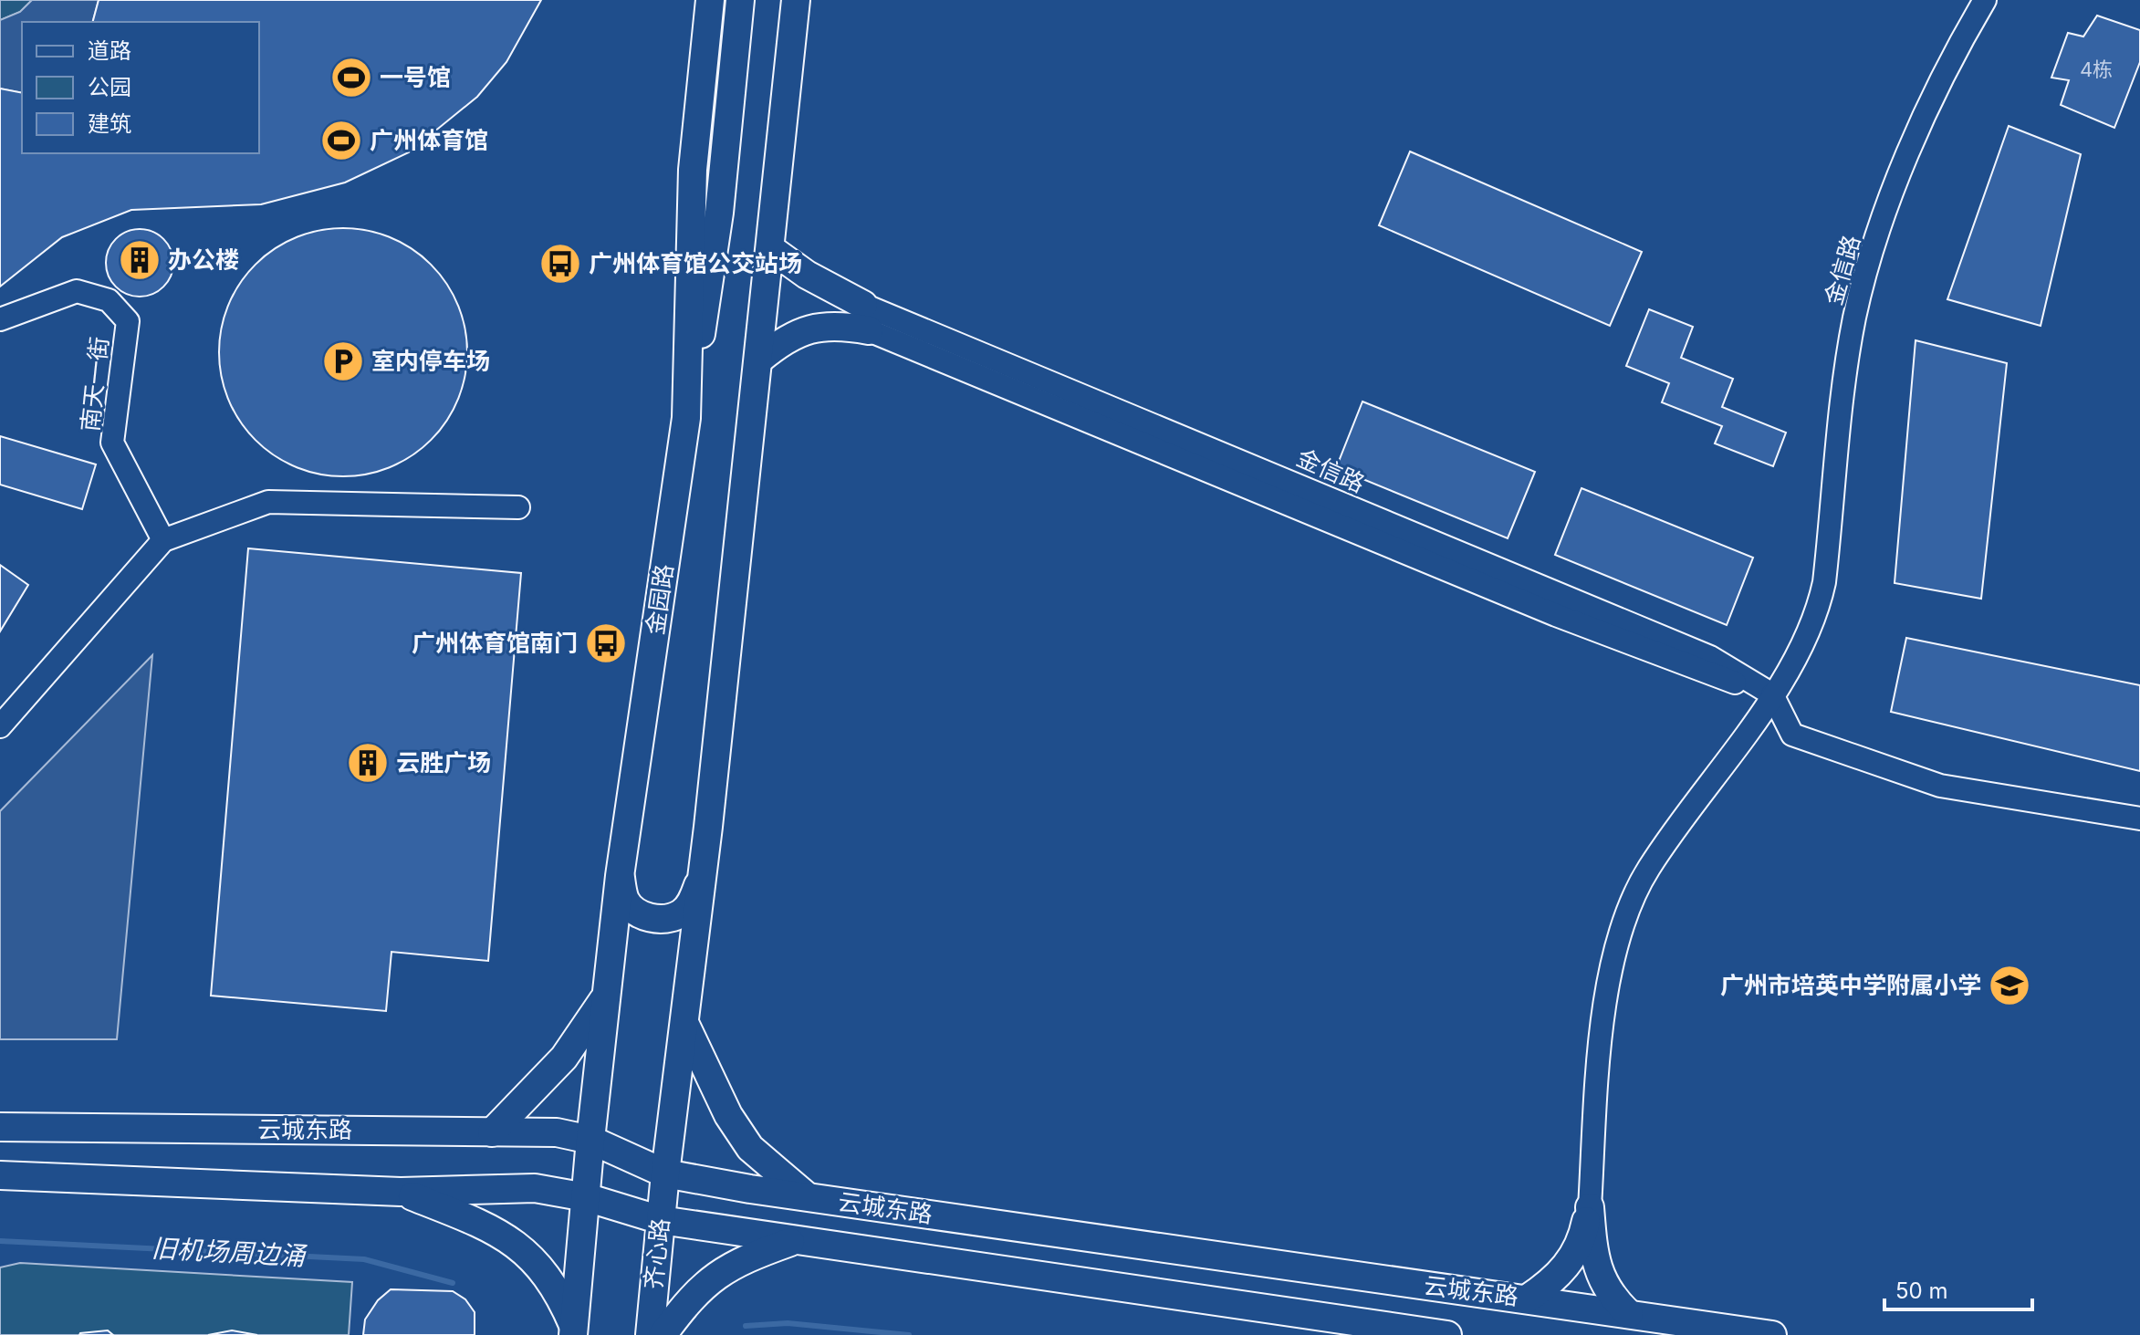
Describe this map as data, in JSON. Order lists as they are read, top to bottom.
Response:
{
  "streets": {
    "main road": ["金园路", "云城东路", "齐心路"],
    "street": ["金信路", "南天一街"]
  },
  "crossings": [
    ["金园路", "云城东路"],
    ["云城东路", "齐心路"]
  ],
  "water": ["旧机场周边涌"],
  "places": {
    "sports": ["一号馆", "广州体育馆"],
    "building": ["办公楼", "云胜广场"],
    "bus stop": ["广州体育馆公交站场", "广州体育馆南门"],
    "parking": ["室内停车场"],
    "school or university": ["广州市培英中学附属小学"]
  },
  "house_numbers": ["4栋"],
  "legend": ["道路", "公园", "建筑"],
  "scale_bar": "50 m"
}
